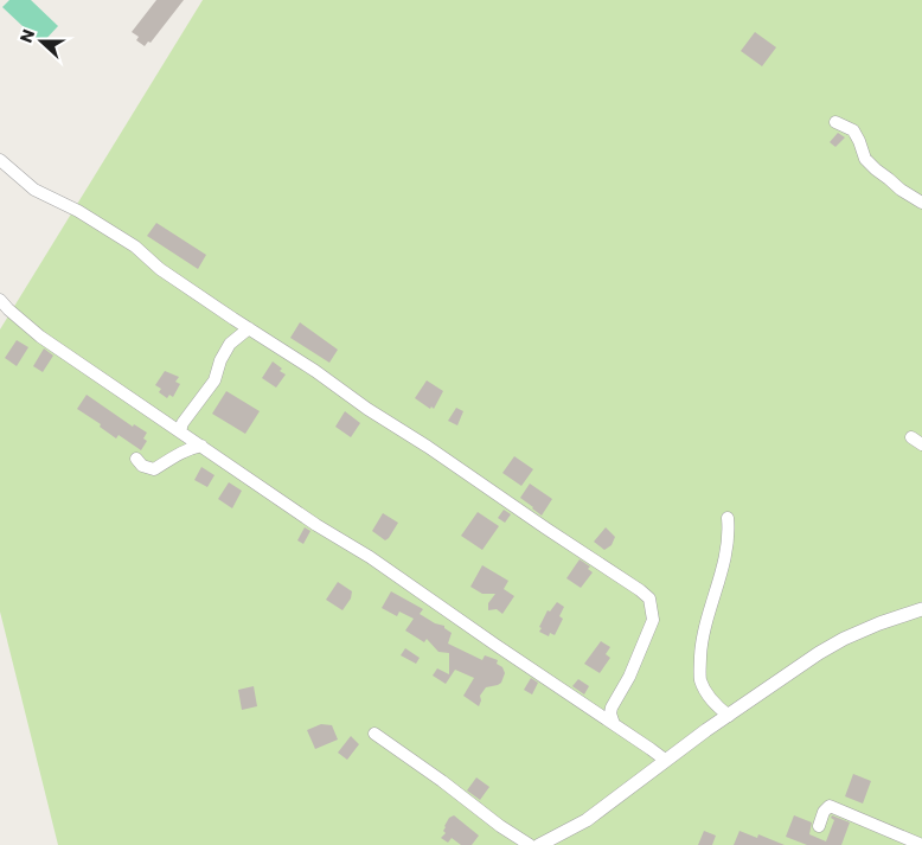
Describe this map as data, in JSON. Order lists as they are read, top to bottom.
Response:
{
  "north": "left"
}
